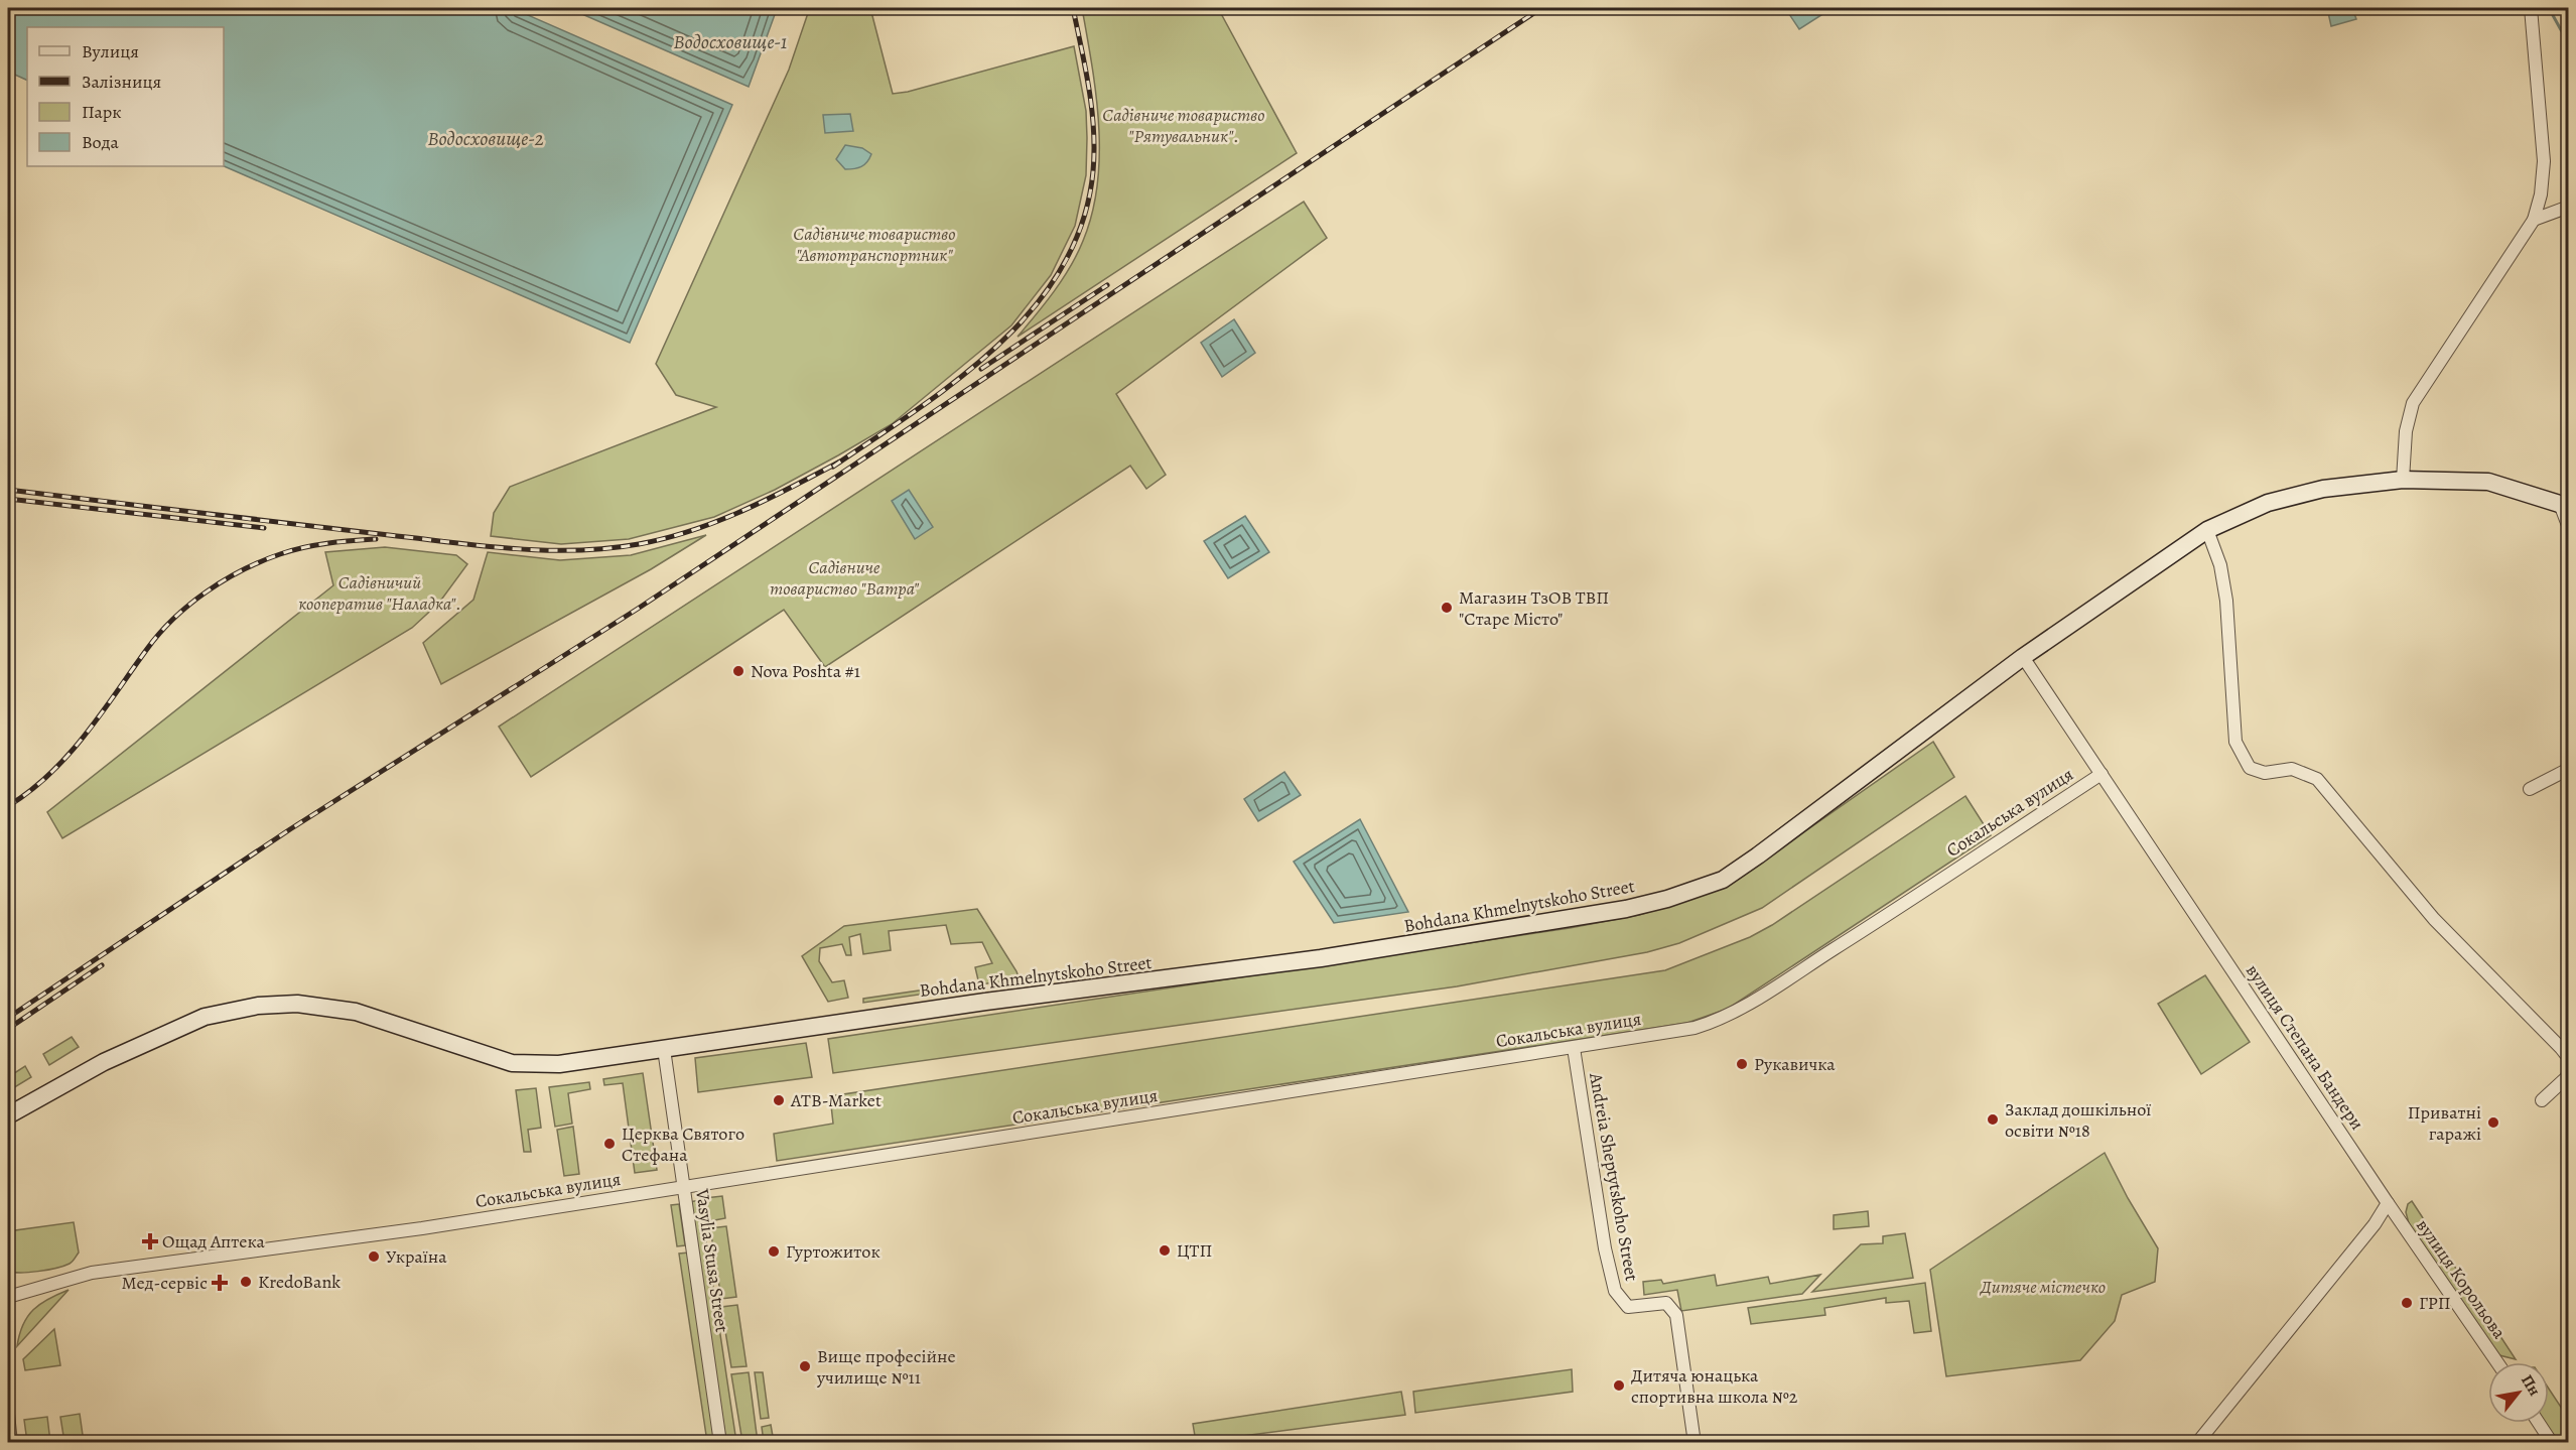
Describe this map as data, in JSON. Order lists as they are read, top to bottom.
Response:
{
  "streets": {
    "street": [
      "Сокальська вулиця",
      "Bohdana Khmelnytskoho Street",
      "вулиця Степана Бандери",
      "Andreia Sheptytskoho Street",
      "Vasylia Stusa Street",
      "вулиця Корольова"
    ]
  },
  "crossings": [
    ["Сокальська вулиця", "вулиця Степана Бандери"],
    ["Сокальська вулиця", "Andreia Sheptytskoho Street"],
    ["Сокальська вулиця", "Vasylia Stusa Street"],
    ["Bohdana Khmelnytskoho Street", "вулиця Степана Бандери"],
    ["Bohdana Khmelnytskoho Street", "Vasylia Stusa Street"],
    ["вулиця Степана Бандери", "вулиця Корольова"]
  ],
  "water": ["Водосховище-1", "Водосховище-2"],
  "parks": [
    "Садівниче товариство \"Рятувальник\".",
    "Садівниче товариство \"Автотранспортник\"",
    "Садівниче товариство \"Ватра\"",
    "Садівничий кооператив \"Наладка\".",
    "Дитяче містечко"
  ],
  "places": {
    "other": [
      "Магазин ТзОВ ТВП \"Старе Місто\"",
      "Nova Poshta #1",
      "Рукавичка",
      "ATB-Market",
      "Заклад дошкільної освіти №18",
      "Приватні гаражі",
      "Церква Святого Стефана",
      "ЦТП",
      "Гуртожиток",
      "Україна",
      "KredoBank",
      "ГРП",
      "Вище професійне училище №11",
      "Дитяча юнацька спортивна школа №2"
    ],
    "health": ["Ощад Аптека", "Мед-сервіс"]
  },
  "legend": [
    "Вулиця",
    "Залізниця",
    "Парк",
    "Вода"
  ],
  "north": "top right"
}
